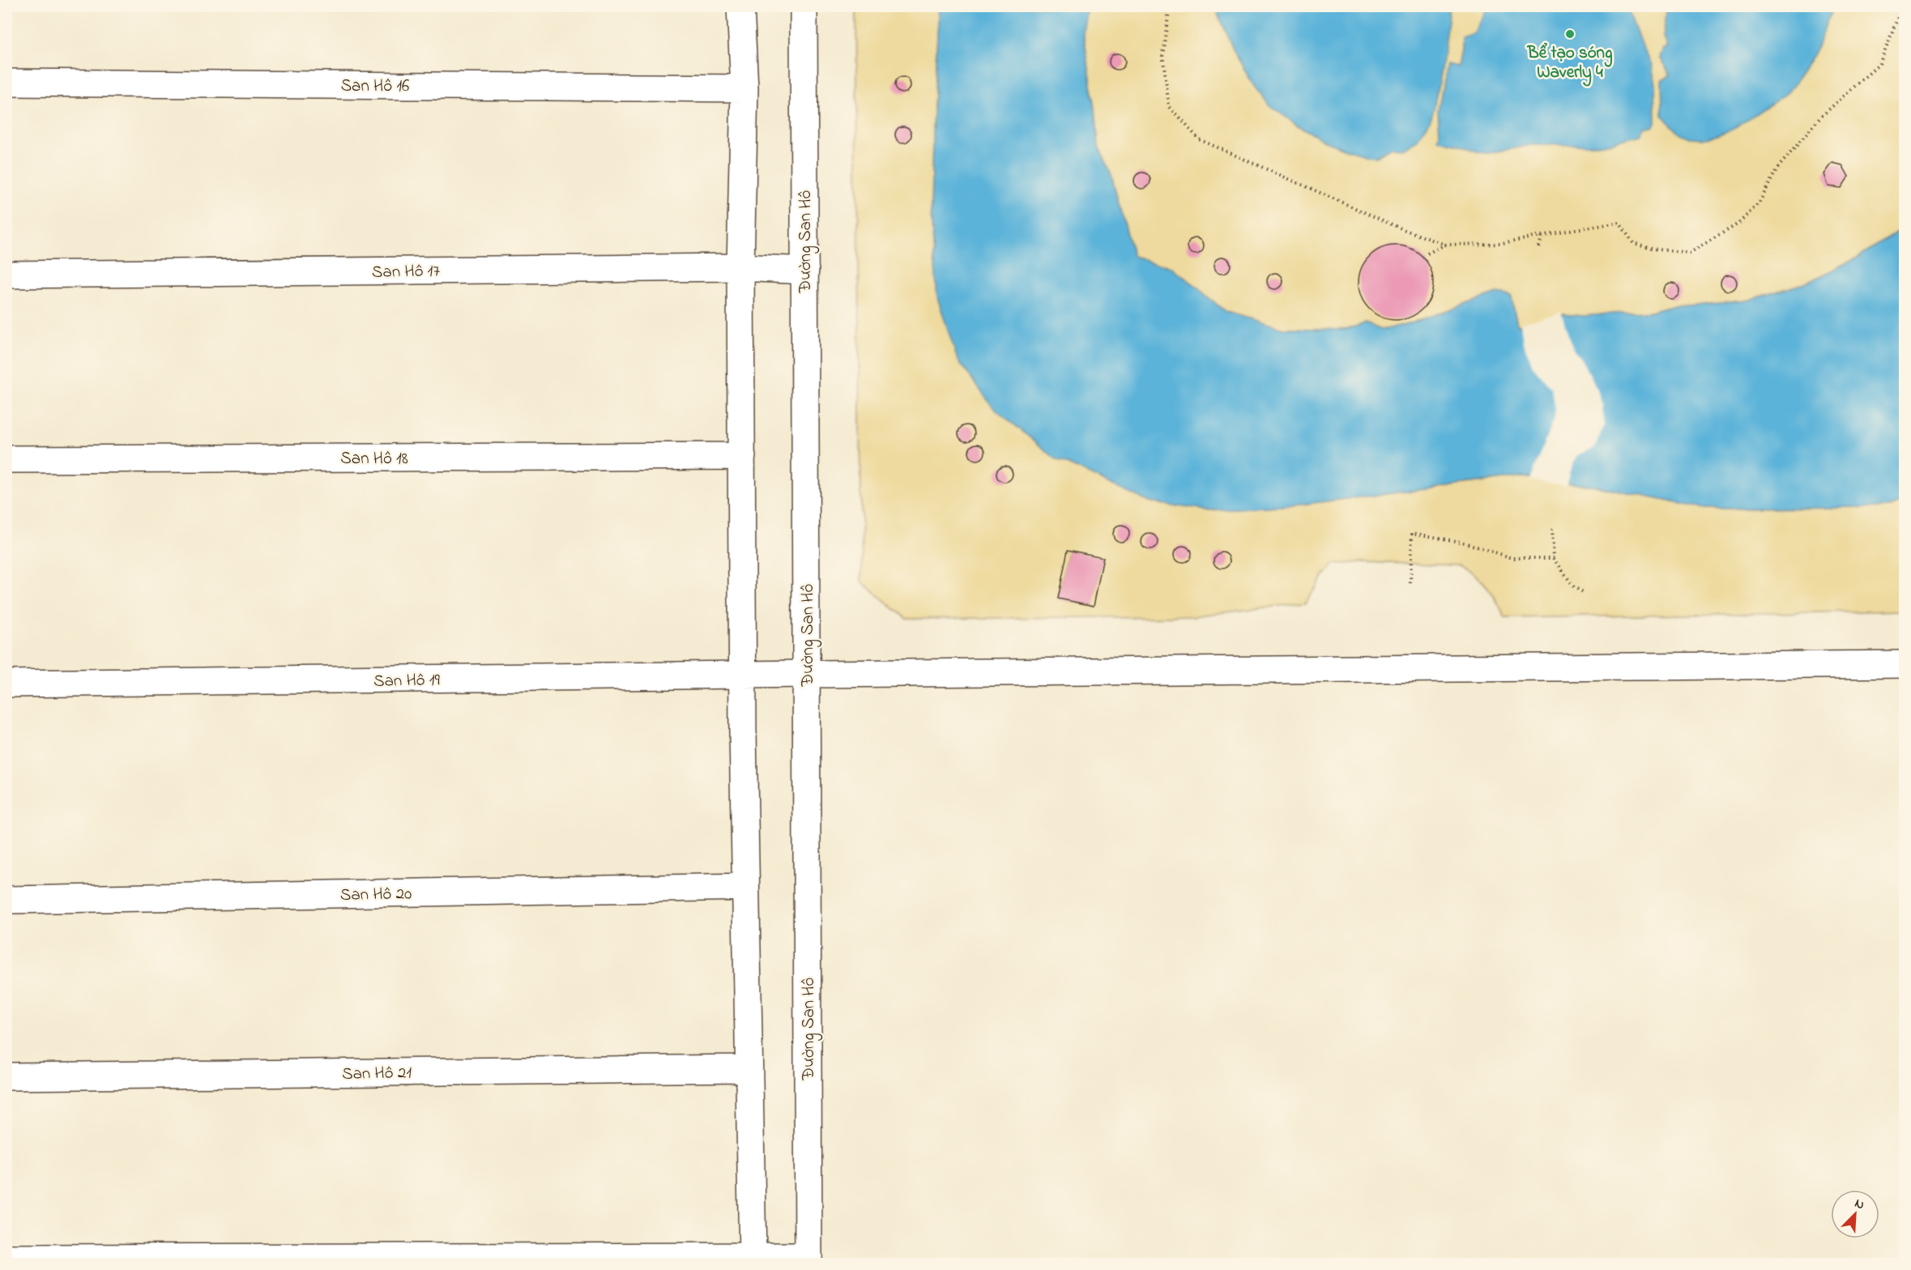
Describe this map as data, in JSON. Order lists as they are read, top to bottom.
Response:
{
  "streets": {
    "street": [
      "San Hô 16",
      "Đường San Hô",
      "San Hô 17",
      "San Hô 18",
      "San Hô 19",
      "San Hô 20",
      "San Hô 21"
    ]
  },
  "crossings": [
    ["Đường San Hô", "San Hô 17"],
    ["Đường San Hô", "San Hô 19"]
  ],
  "places": ["Bể tạo sóng Waverly 4"],
  "north": "top right"
}
